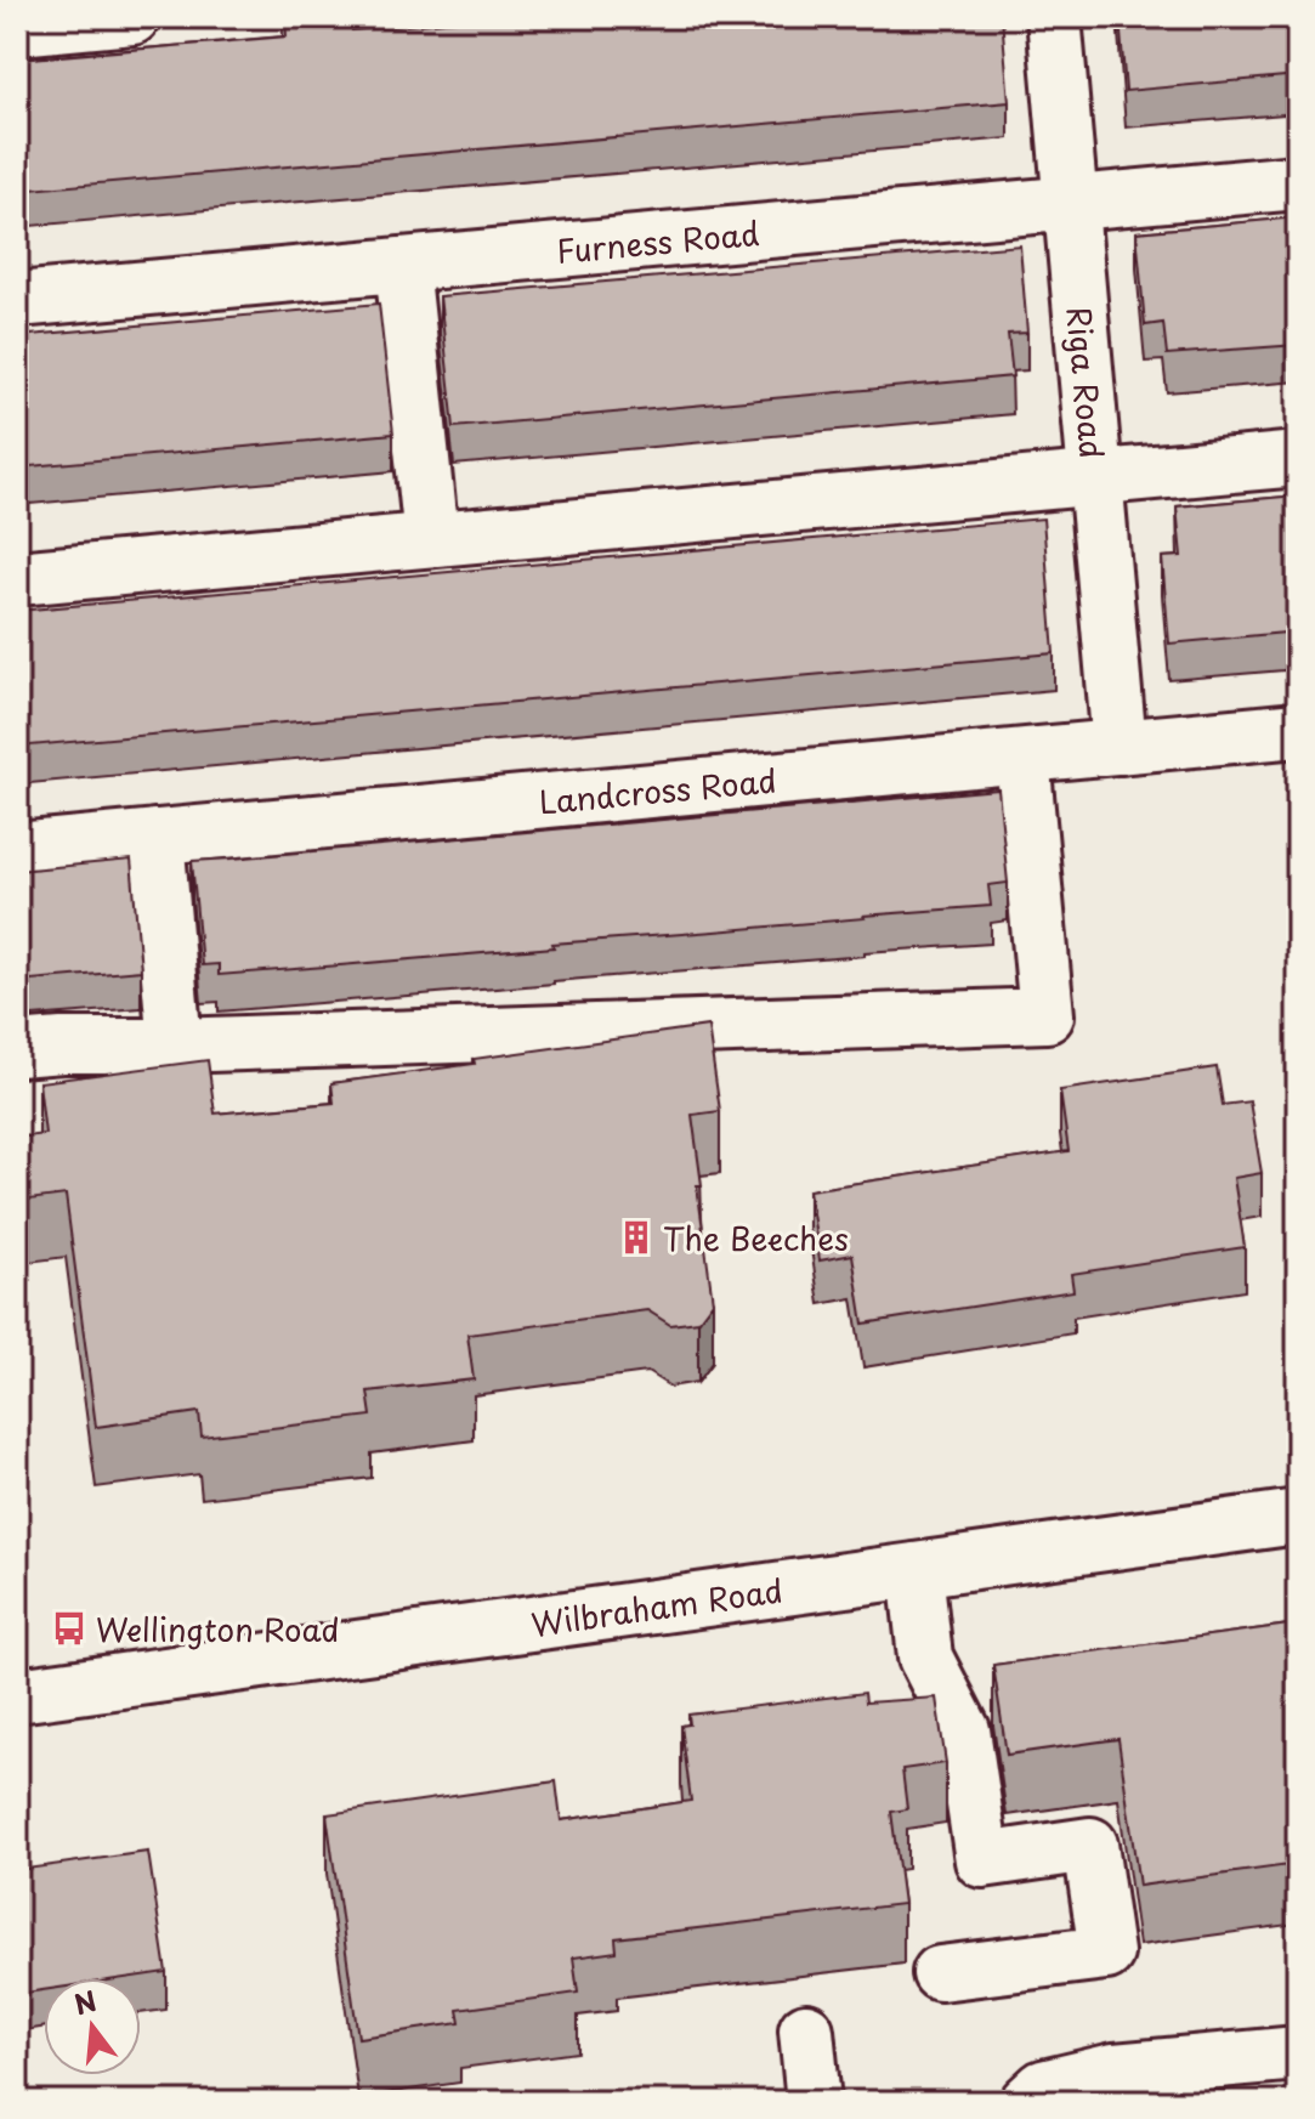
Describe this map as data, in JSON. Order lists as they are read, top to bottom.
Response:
{
  "streets": {
    "main road": [
      "Furness Road",
      "Riga Road",
      "Landcross Road",
      "Wilbraham Road"
    ]
  },
  "crossings": [
    ["Furness Road", "Riga Road"],
    ["Riga Road", "Landcross Road"]
  ],
  "places": {
    "building": ["The Beeches"],
    "bus stop": ["Wellington Road"]
  },
  "north": "top"
}
